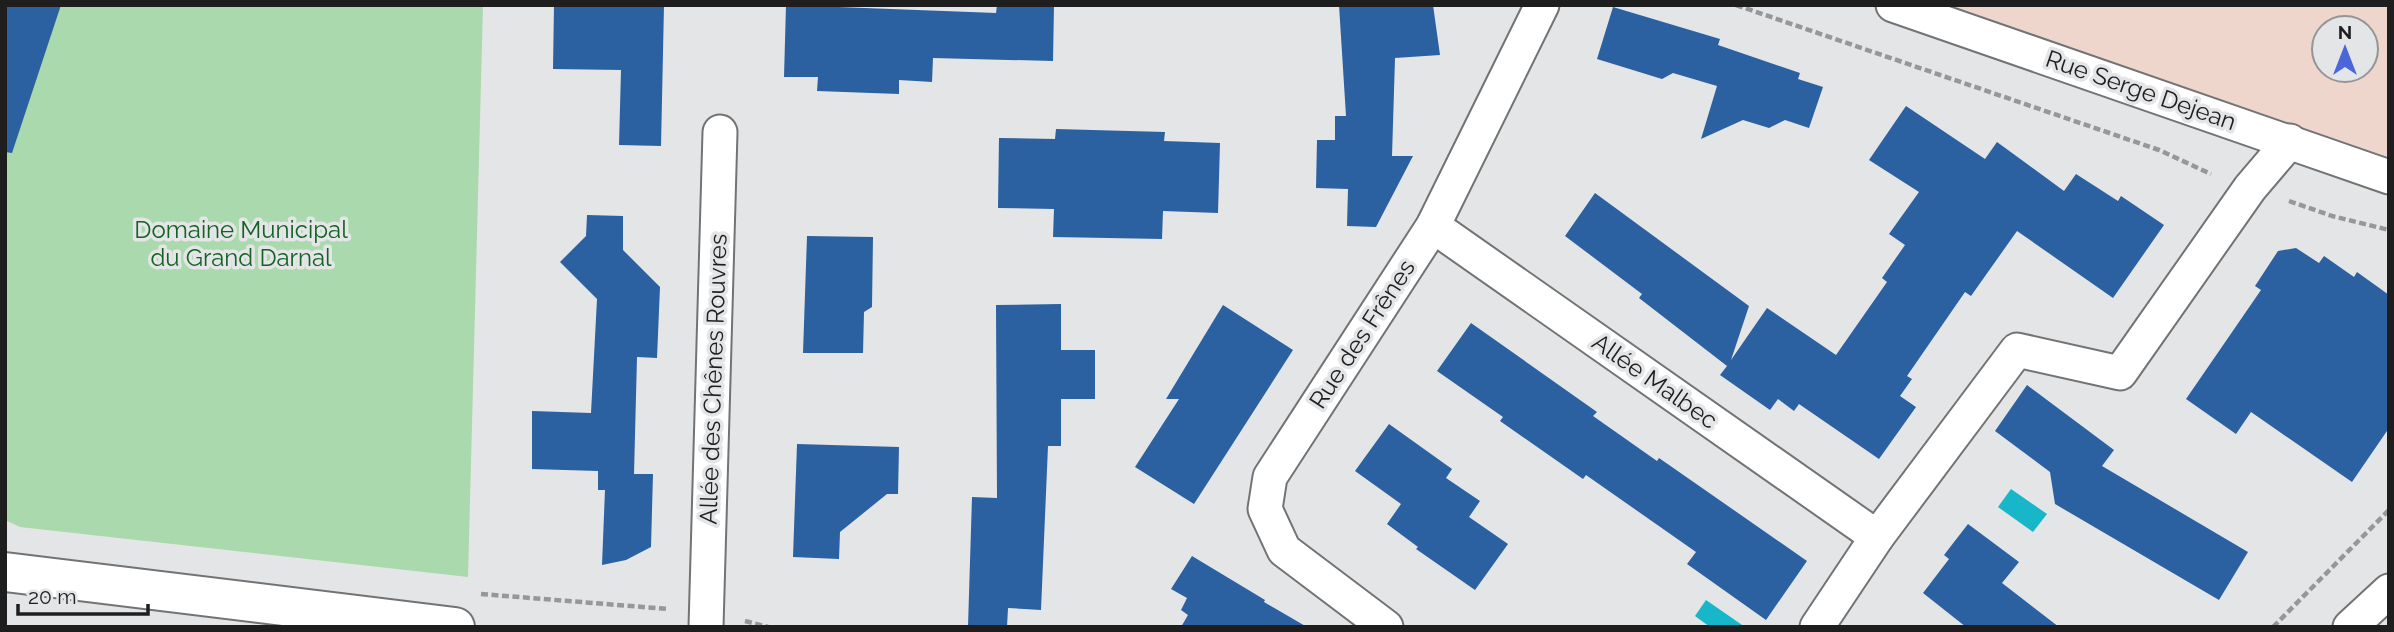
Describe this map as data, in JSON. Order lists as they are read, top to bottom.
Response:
{
  "streets": {
    "street": [
      "Rue Serge Dejean",
      "Rue des Frênes",
      "Allée des Chênes Rouvres",
      "Allée Malbec"
    ]
  },
  "crossings": [
    ["Rue des Frênes", "Allée Malbec"]
  ],
  "parks": ["Domaine Municipal du Grand Darnal"],
  "scale_bar": "20 m",
  "north": "top"
}
